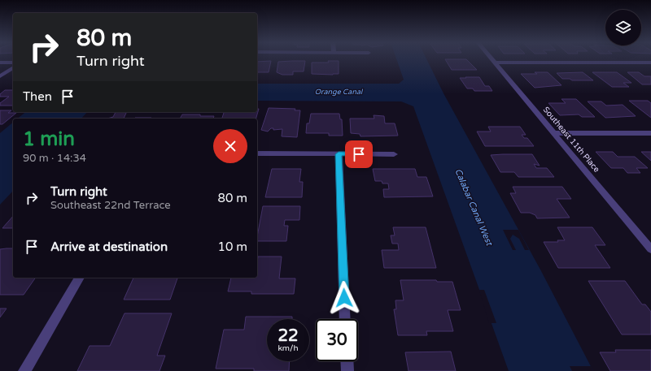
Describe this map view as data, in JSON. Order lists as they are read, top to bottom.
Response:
{
  "streets": {
    "street": ["Southeast 11th Place"]
  },
  "water": ["Orange Canal", "Calabar Canal West"],
  "page": {
    "turn": ["80 m", "Turn right"],
    "then": "Then",
    "heading": ["1 min", "90 m · 14:34"],
    "list": [
      {
        "name": "Turn right",
        "note": "Southeast 22nd Terrace",
        "value": "80 m"
      },
      {
        "name": "Arrive at destination",
        "value": "10 m"
      }
    ],
    "speed": "22 km/h",
    "limit": "30"
  }
}
